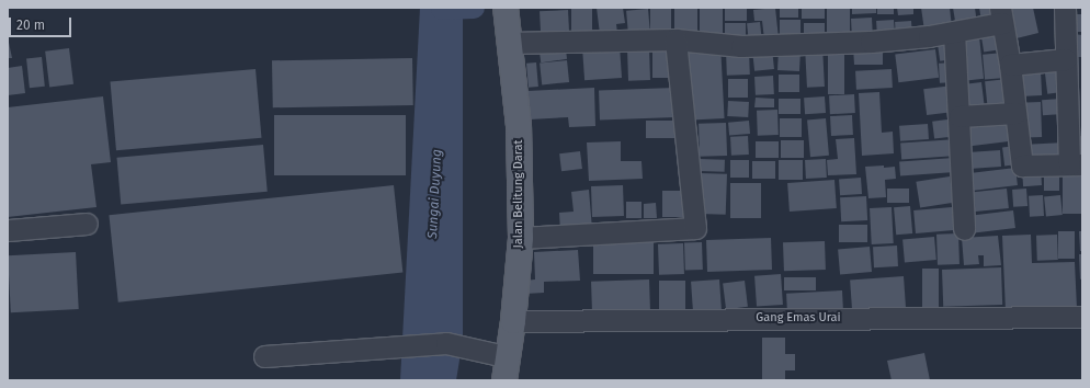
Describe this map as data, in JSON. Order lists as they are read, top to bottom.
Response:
{
  "streets": {
    "main road": ["Jalan Belitung Darat"],
    "street": ["Gang Emas Urai"]
  },
  "crossings": [
    ["Jalan Belitung Darat", "Gang Emas Urai"]
  ],
  "water": ["Sungai Duyung"],
  "scale_bar": "20 m"
}
